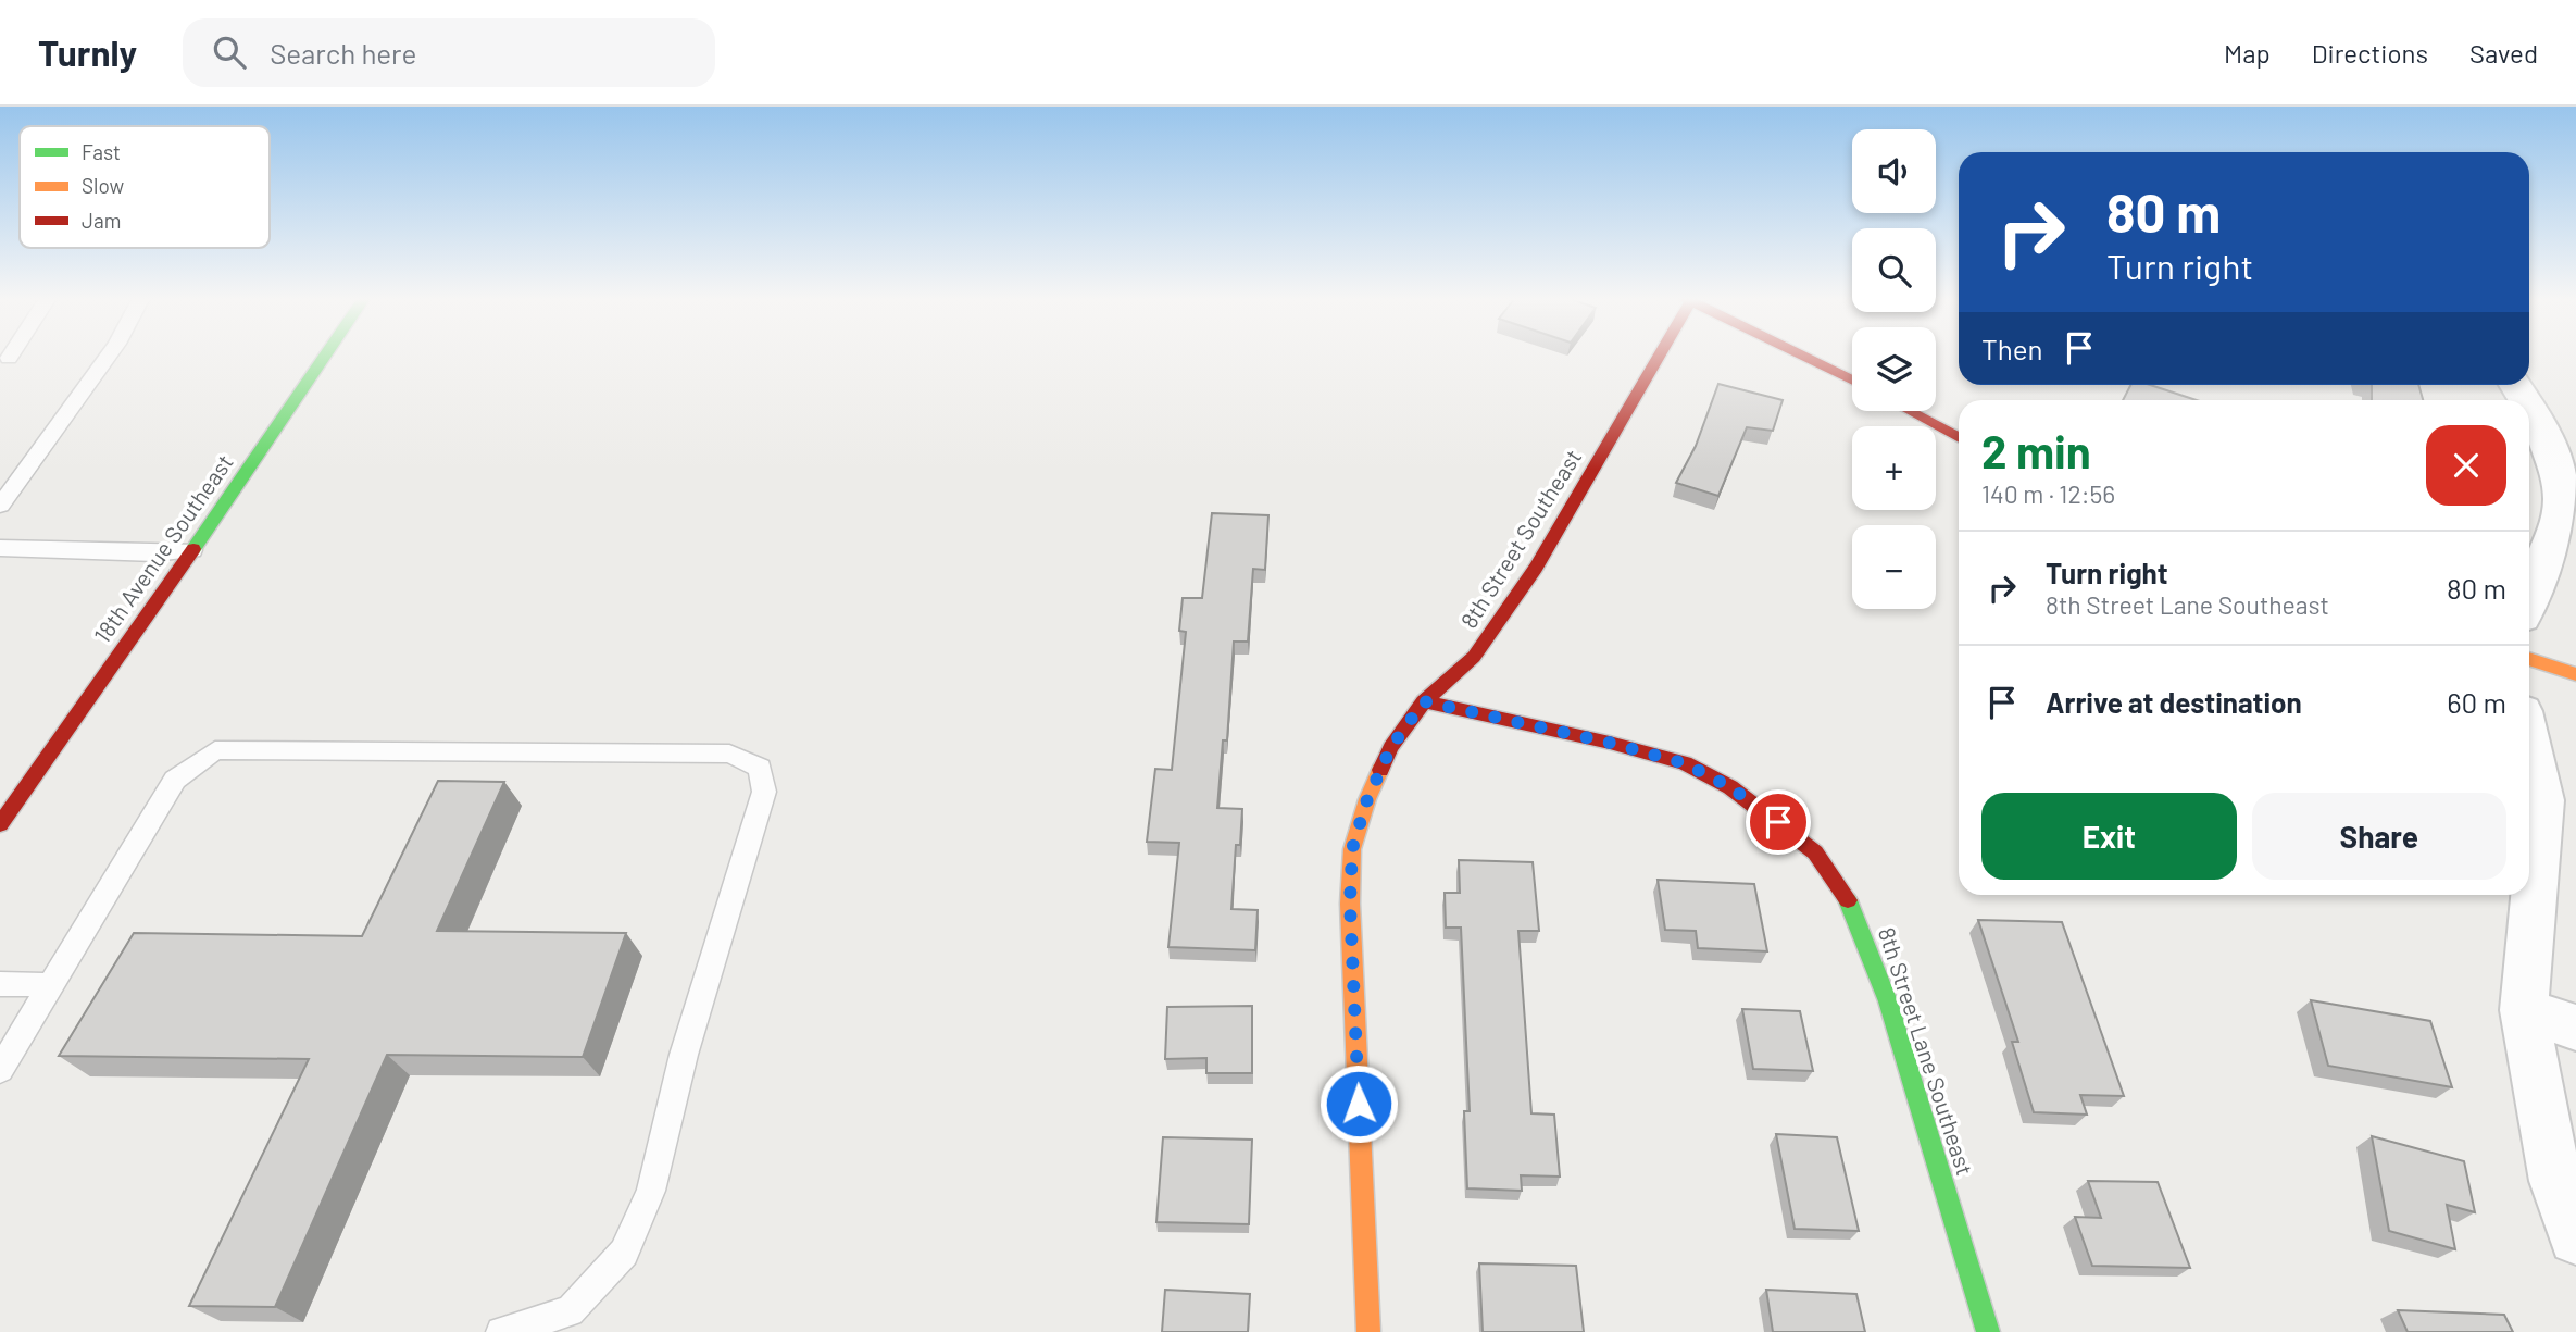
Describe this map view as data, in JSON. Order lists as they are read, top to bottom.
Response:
{
  "streets": {
    "street": ["8th Street Southeast", "18th Avenue Southeast", "8th Street Lane Southeast"]
  },
  "crossings": [
    ["8th Street Southeast", "8th Street Lane Southeast"]
  ],
  "legend": ["Fast", "Slow", "Jam"],
  "page": {
    "header": "Turnly",
    "search": "Search here",
    "nav": ["Map", "Directions", "Saved"],
    "map_buttons": ["+", "−"],
    "turn": ["80 m", "Turn right"],
    "then": "Then",
    "heading": ["2 min", "140 m · 12:56"],
    "list": [
      {
        "name": "Turn right",
        "note": "8th Street Lane Southeast",
        "value": "80 m"
      },
      {
        "name": "Arrive at destination",
        "value": "60 m"
      }
    ],
    "buttons": ["Exit", "Share"]
  }
}
